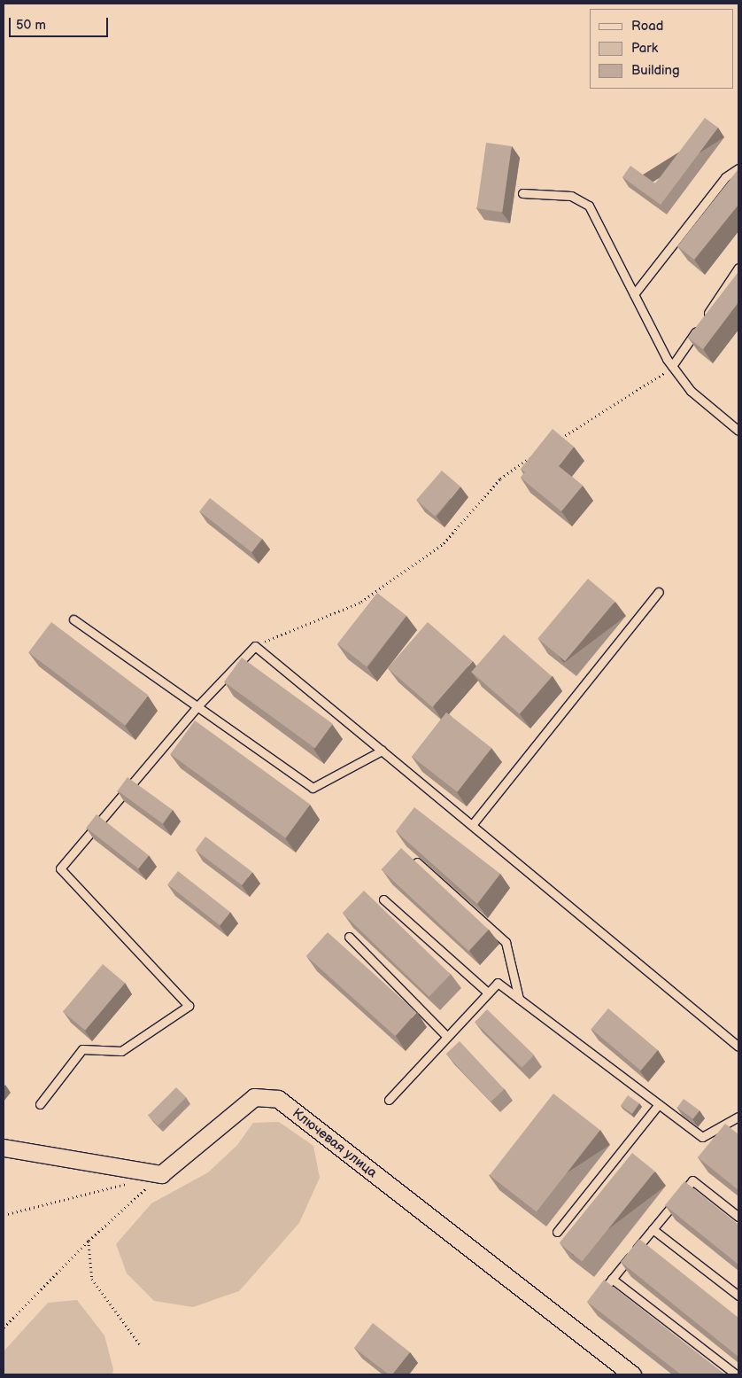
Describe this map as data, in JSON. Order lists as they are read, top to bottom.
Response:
{
  "streets": {
    "street": ["Ключевая улица"]
  },
  "legend": ["Road", "Park", "Building"],
  "scale_bar": "50 m"
}
